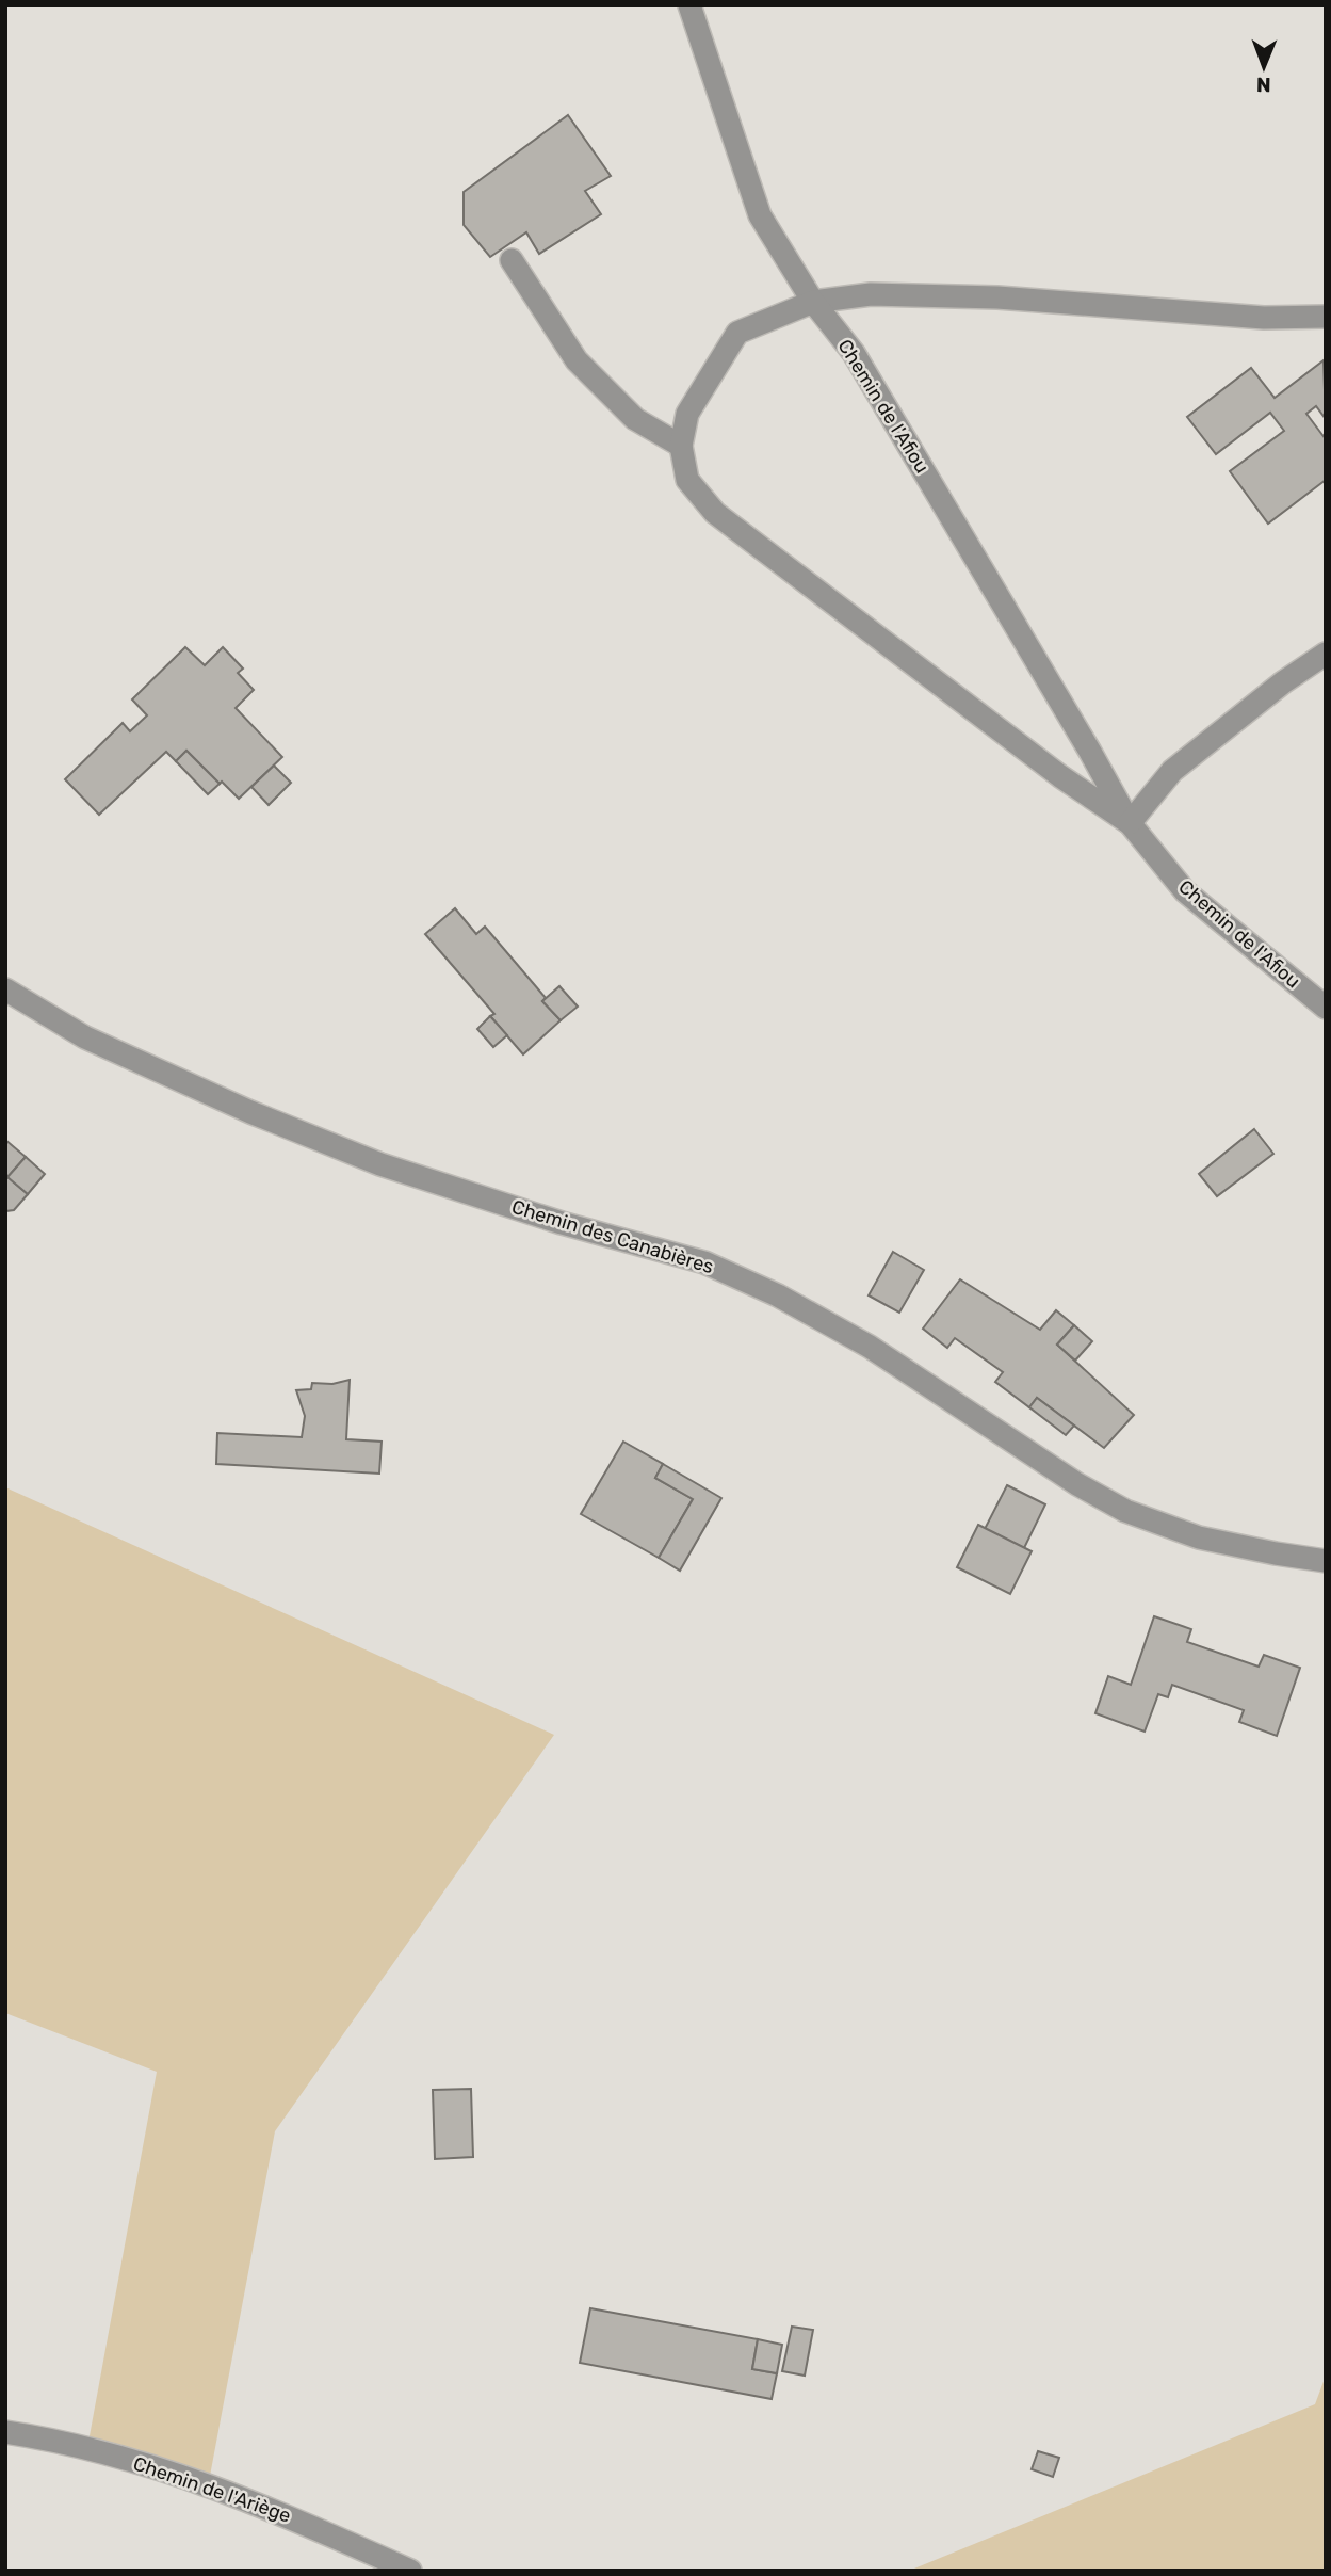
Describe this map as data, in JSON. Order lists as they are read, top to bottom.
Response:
{
  "streets": {
    "street": ["Chemin de l'Afiou", "Chemin des Canabières", "Chemin de l'Ariège"]
  },
  "north": "bottom"
}
